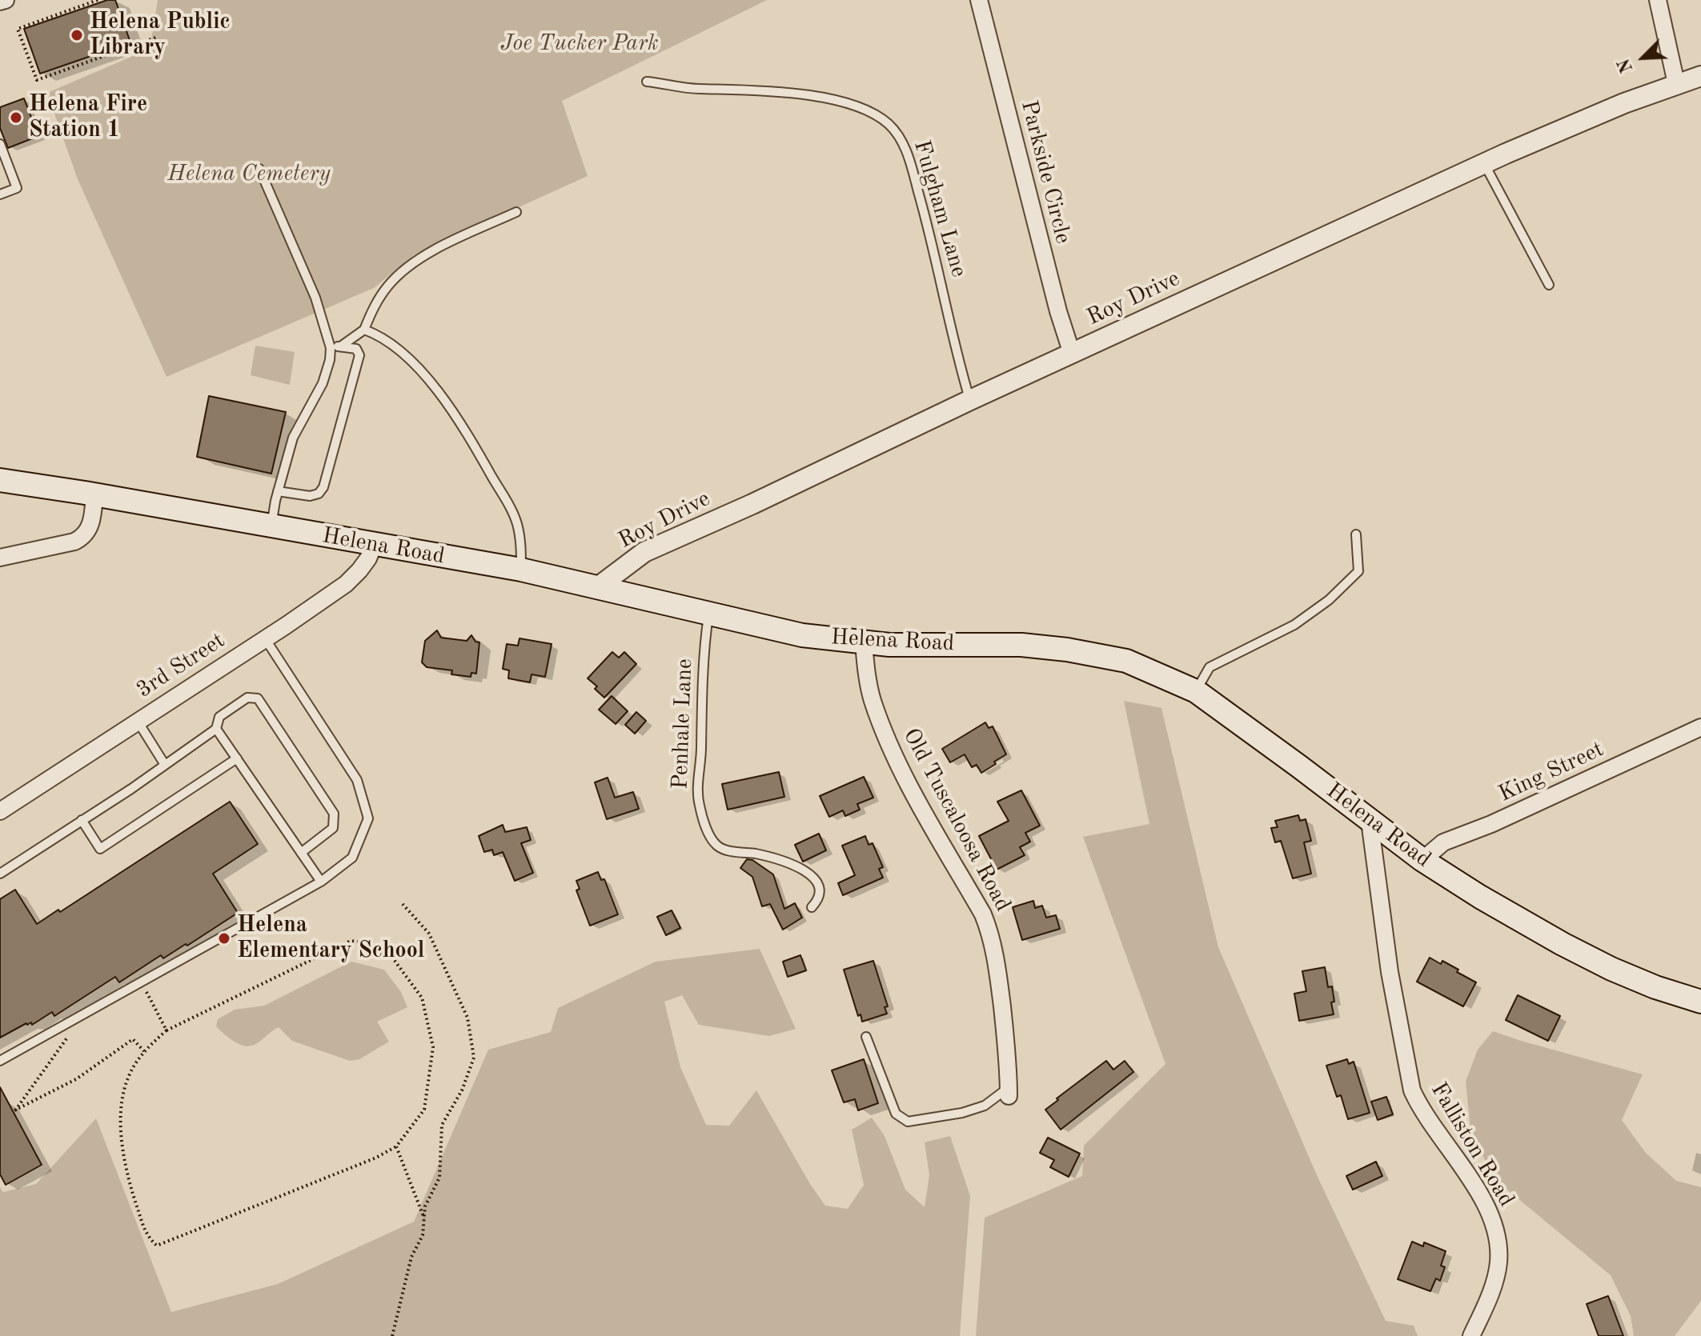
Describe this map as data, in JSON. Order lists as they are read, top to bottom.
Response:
{
  "streets": {
    "main road": ["Helena Road"],
    "street": [
      "Parkside Circle",
      "Roy Drive",
      "3rd Street",
      "King Street",
      "Old Tuscaloosa Road",
      "Falliston Road"
    ],
    "lane": ["Fulgham Lane", "Penhale Lane"]
  },
  "crossings": [
    ["Parkside Circle", "Roy Drive"],
    ["Fulgham Lane", "Roy Drive"],
    ["Roy Drive", "Helena Road"],
    ["Helena Road", "3rd Street"],
    ["Helena Road", "Penhale Lane"],
    ["Helena Road", "King Street"],
    ["Helena Road", "Old Tuscaloosa Road"],
    ["Helena Road", "Falliston Road"]
  ],
  "parks": ["Joe Tucker Park", "Helena Cemetery"],
  "places": ["Helena Public Library", "Helena Fire Station 1", "Helena Elementary School"],
  "north": "bottom left"
}
